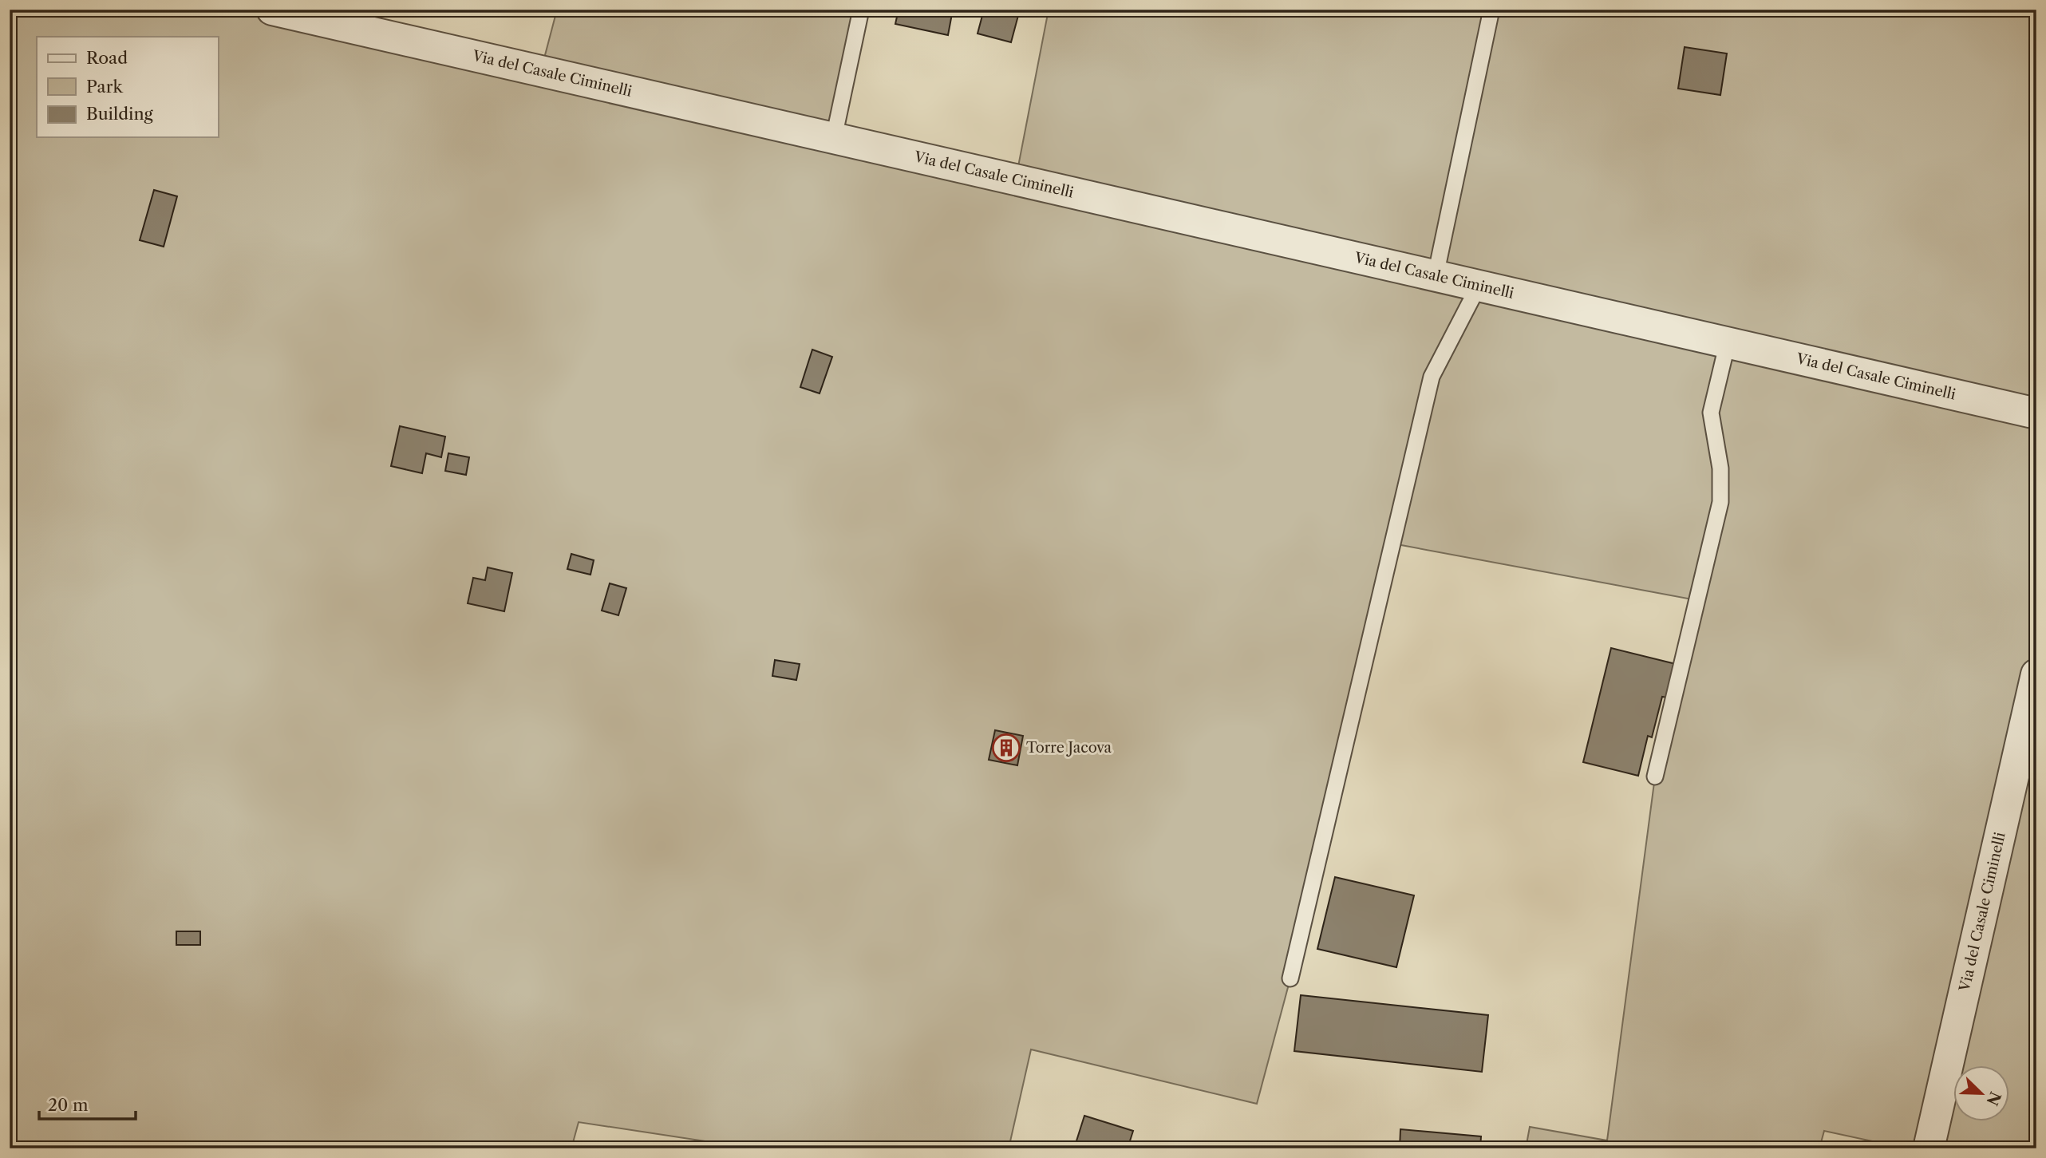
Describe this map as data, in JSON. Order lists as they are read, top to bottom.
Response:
{
  "streets": {
    "street": ["Via del Casale Ciminelli"]
  },
  "places": {
    "building": ["Torre Jacova"]
  },
  "legend": ["Road", "Park", "Building"],
  "scale_bar": "20 m",
  "north": "bottom right"
}
